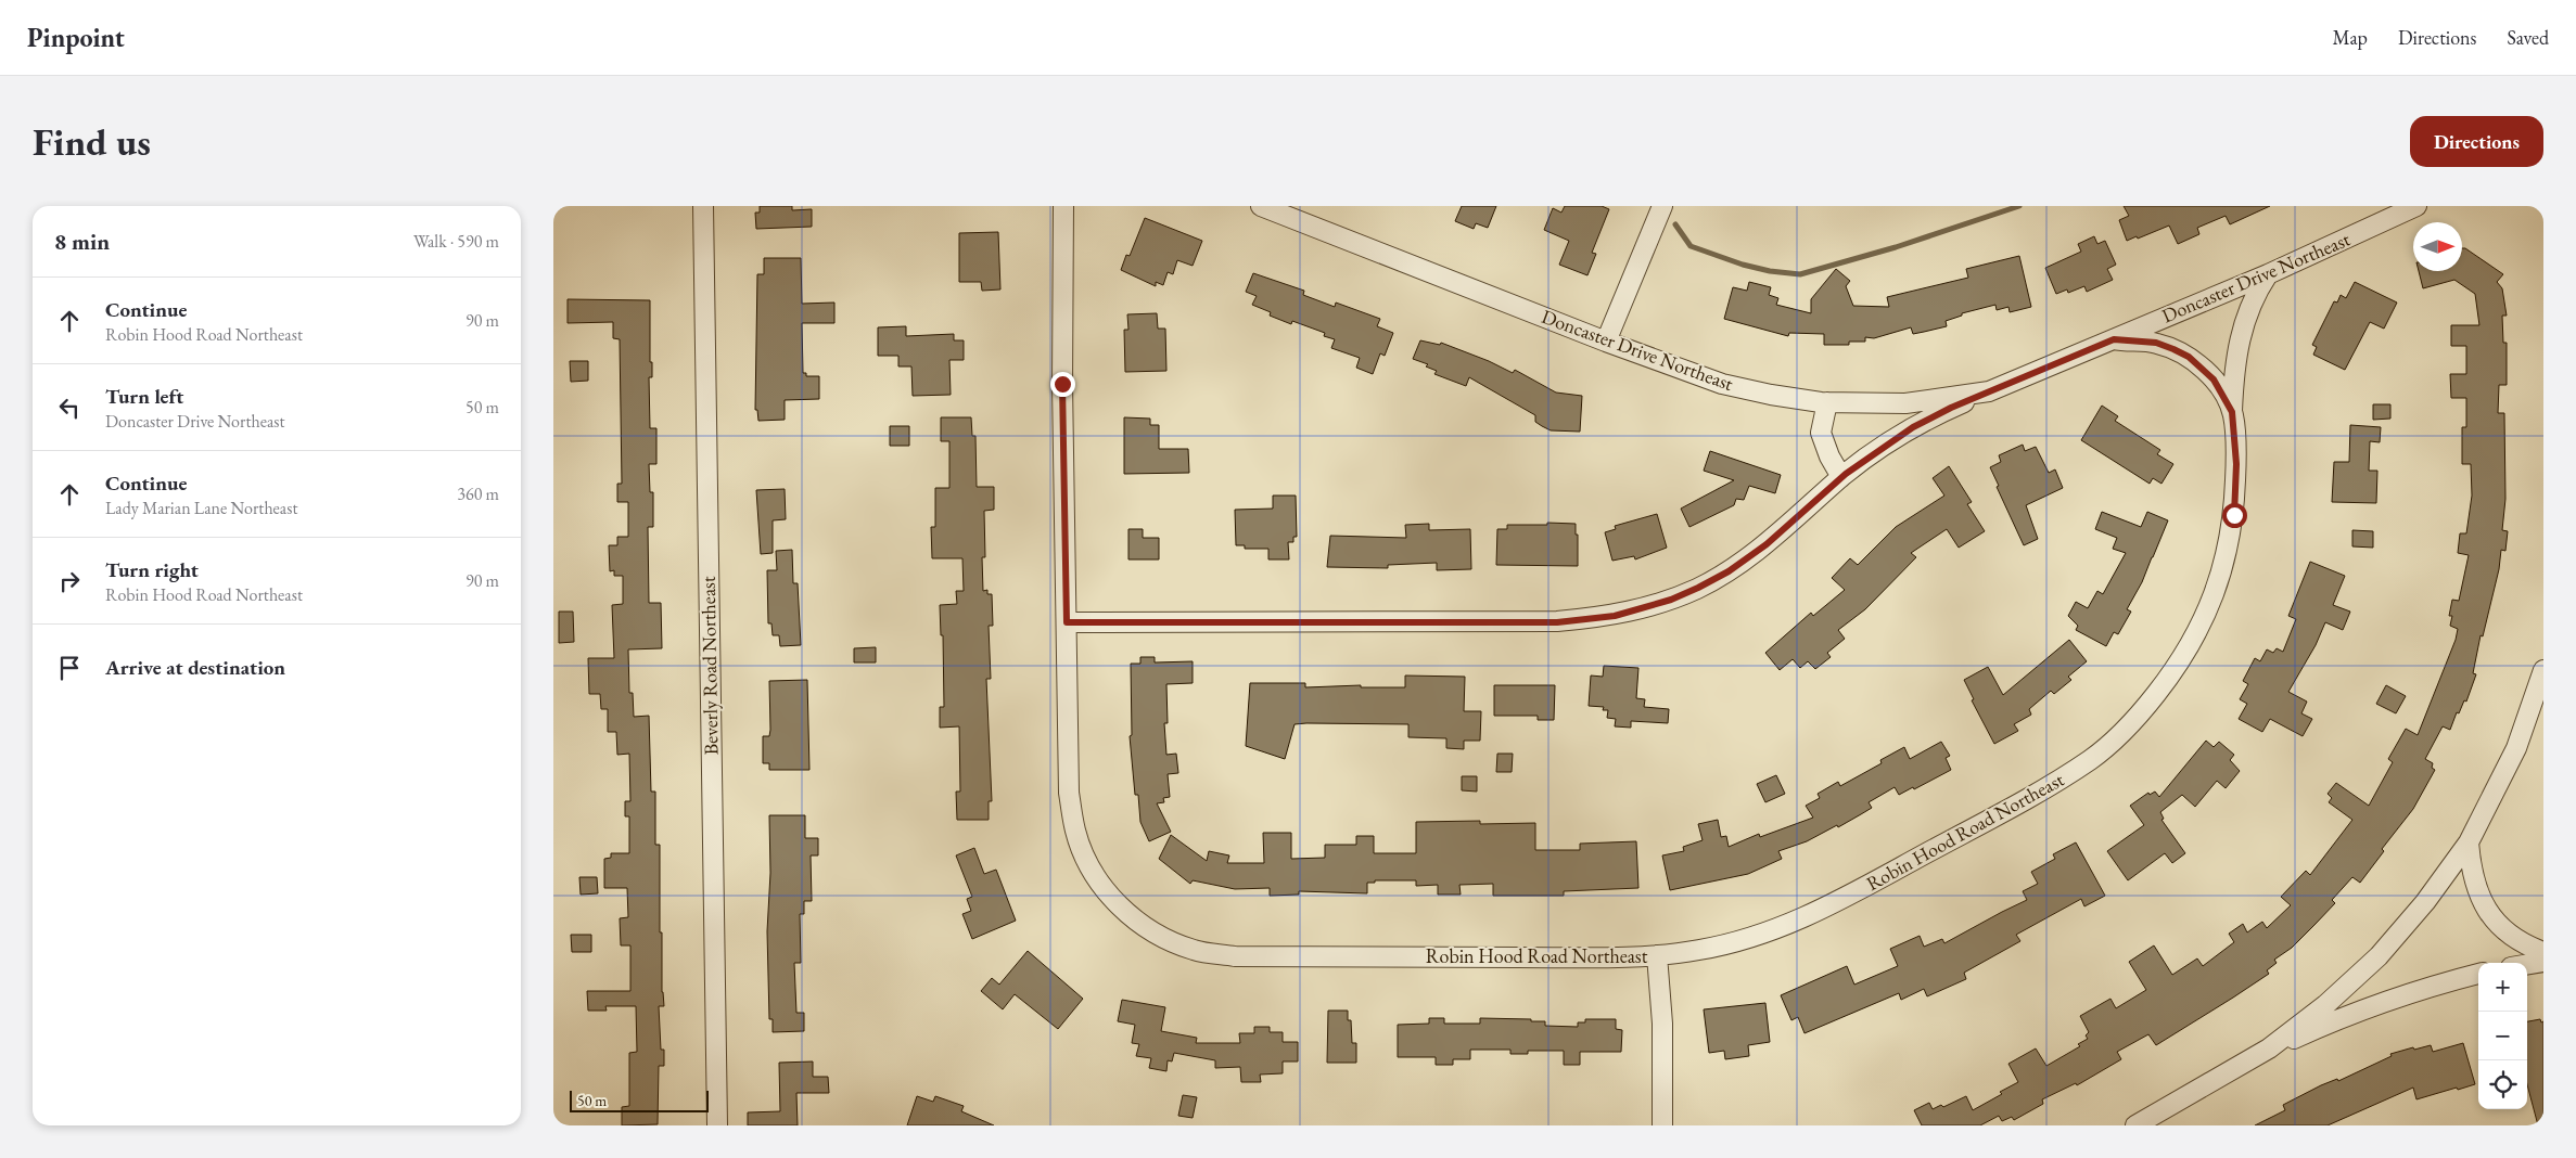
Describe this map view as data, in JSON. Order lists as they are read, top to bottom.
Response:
{
  "streets": {
    "street": ["Doncaster Drive Northeast", "Beverly Road Northeast", "Robin Hood Road Northeast"]
  },
  "crossings": [
    ["Doncaster Drive Northeast", "Robin Hood Road Northeast"]
  ],
  "scale_bar": "50 m",
  "north": "right",
  "page": {
    "header": "Pinpoint",
    "nav": ["Map", "Directions", "Saved"],
    "buttons": "Directions",
    "title": "Find us",
    "heading": ["8 min", "Walk · 590 m"],
    "list": [
      ["Continue", "Robin Hood Road Northeast", "90 m"],
      ["Turn left", "Doncaster Drive Northeast", "50 m"],
      ["Continue", "Lady Marian Lane Northeast", "360 m"],
      ["Turn right", "Robin Hood Road Northeast", "90 m"],
      "Arrive at destination"
    ],
    "map_buttons": ["+", "−"],
    "scale": "50 m"
  }
}
